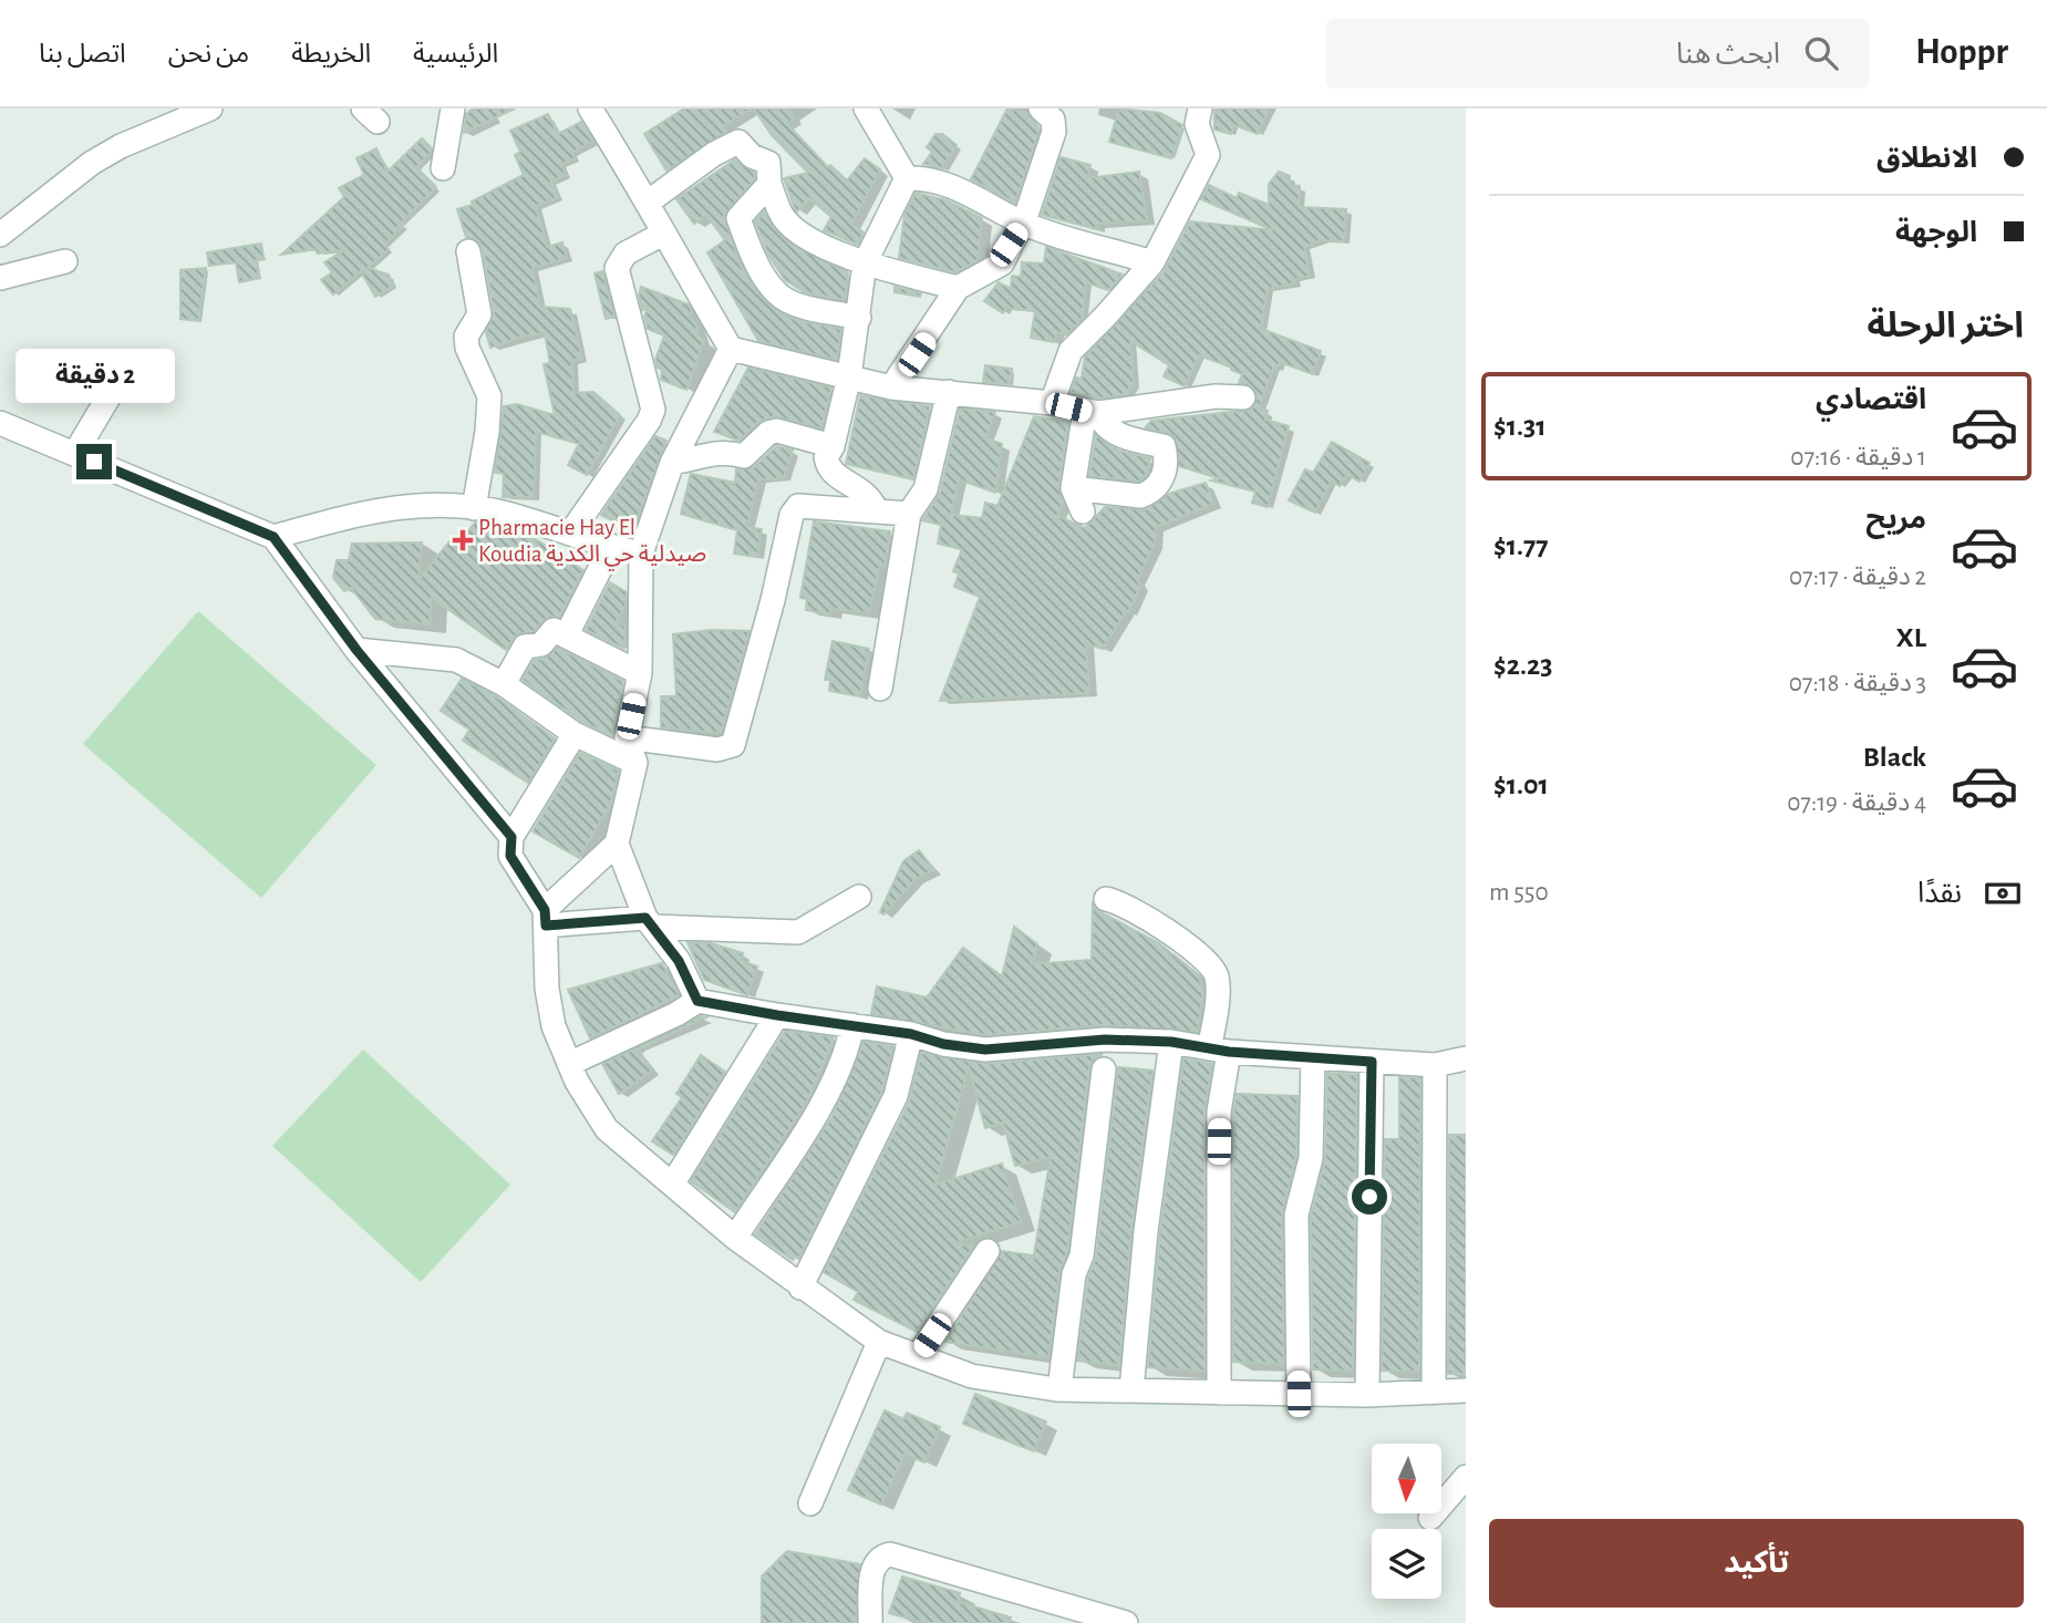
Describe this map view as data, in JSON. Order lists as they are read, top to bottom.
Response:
{
  "places": {
    "health": ["Pharmacie Hay El Koudia صيدلية حي الكدية"]
  },
  "north": "bottom",
  "page": {
    "header": "Hoppr",
    "search": "ابحث هنا",
    "nav": [
      "الرئيسية",
      "الخريطة",
      "من نحن",
      "اتصل بنا"
    ],
    "banner": ["الانطلاق", "الوجهة"],
    "heading": "اختر الرحلة",
    "bubble": "2 دقيقة",
    "list": [
      {
        "name": "اقتصادي",
        "note": "1 دقيقة · 07:16",
        "value": "$1.31"
      },
      {
        "name": "مريح",
        "note": "2 دقيقة · 07:17",
        "value": "$1.77"
      },
      {
        "name": "XL",
        "note": "3 دقيقة · 07:18",
        "value": "$2.23"
      },
      {
        "name": "Black",
        "note": "4 دقيقة · 07:19",
        "value": "$1.01"
      }
    ],
    "pay": ["نقدًا", "550 m"],
    "buttons": "تأكيد"
  }
}
